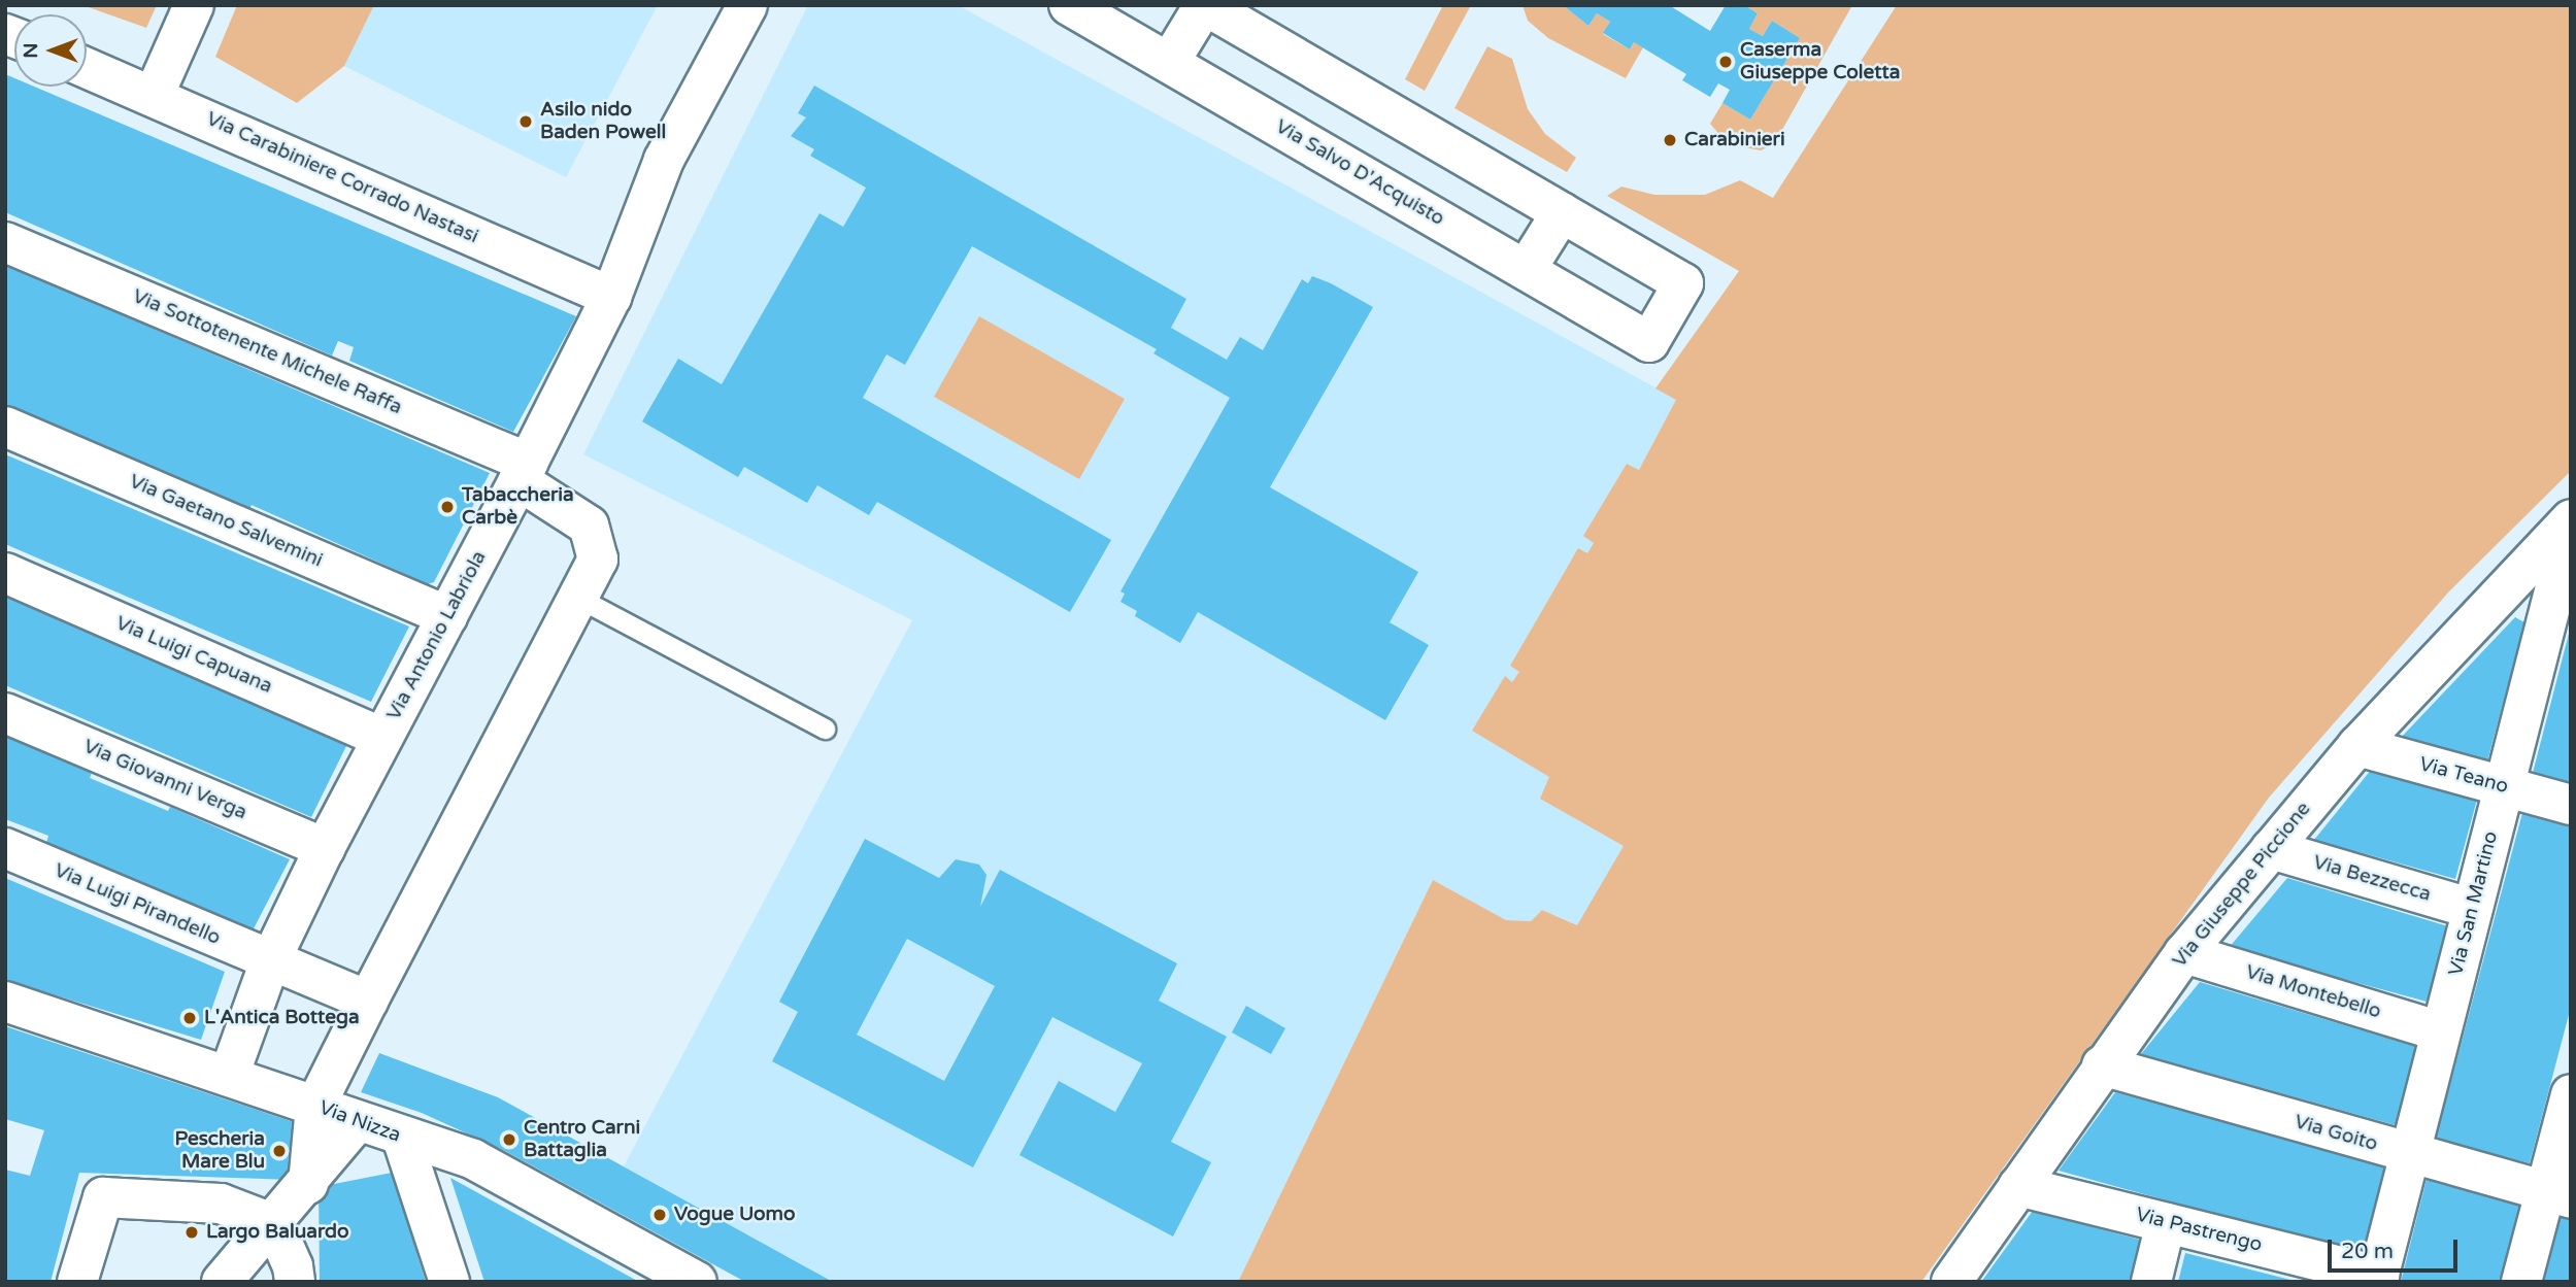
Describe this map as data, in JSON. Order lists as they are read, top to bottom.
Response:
{
  "streets": {
    "street": [
      "Via Salvo D'Acquisto",
      "Via Carabiniere Corrado Nastasi",
      "Via Sottotenente Michele Raffa",
      "Via Gaetano Salvemini",
      "Via Antonio Labriola",
      "Via Luigi Capuana",
      "Via Teano",
      "Via Giovanni Verga",
      "Via Bezzecca",
      "Via Giuseppe Piccione",
      "Via San Martino",
      "Via Luigi Pirandello",
      "Via Montebello",
      "Via Nizza",
      "Via Goito",
      "Via Pastrengo"
    ]
  },
  "crossings": [
    ["Via Carabiniere Corrado Nastasi", "Via Antonio Labriola"],
    ["Via Sottotenente Michele Raffa", "Via Antonio Labriola"],
    ["Via Sottotenente Michele Raffa", "Via Luigi Pirandello"],
    ["Via Sottotenente Michele Raffa", "Via Nizza"],
    ["Via Gaetano Salvemini", "Via Antonio Labriola"],
    ["Via Antonio Labriola", "Via Luigi Capuana"],
    ["Via Antonio Labriola", "Via Giovanni Verga"],
    ["Via Antonio Labriola", "Via Luigi Pirandello"],
    ["Via Antonio Labriola", "Via Nizza"],
    ["Via Teano", "Via Giuseppe Piccione"],
    ["Via Teano", "Via San Martino"],
    ["Via Bezzecca", "Via Giuseppe Piccione"],
    ["Via Bezzecca", "Via San Martino"],
    ["Via Giuseppe Piccione", "Via Montebello"],
    ["Via Giuseppe Piccione", "Via Goito"],
    ["Via Giuseppe Piccione", "Via Pastrengo"],
    ["Via San Martino", "Via Montebello"],
    ["Via San Martino", "Via Goito"],
    ["Via San Martino", "Via Pastrengo"]
  ],
  "places": [
    "Caserma Giuseppe Coletta",
    "Asilo nido Baden Powell",
    "Carabinieri",
    "Tabaccheria Carbè",
    "L'Antica Bottega",
    "Centro Carni Battaglia",
    "Pescheria Mare Blu",
    "Vogue Uomo",
    "Largo Baluardo"
  ],
  "scale_bar": "20 m",
  "north": "left"
}
